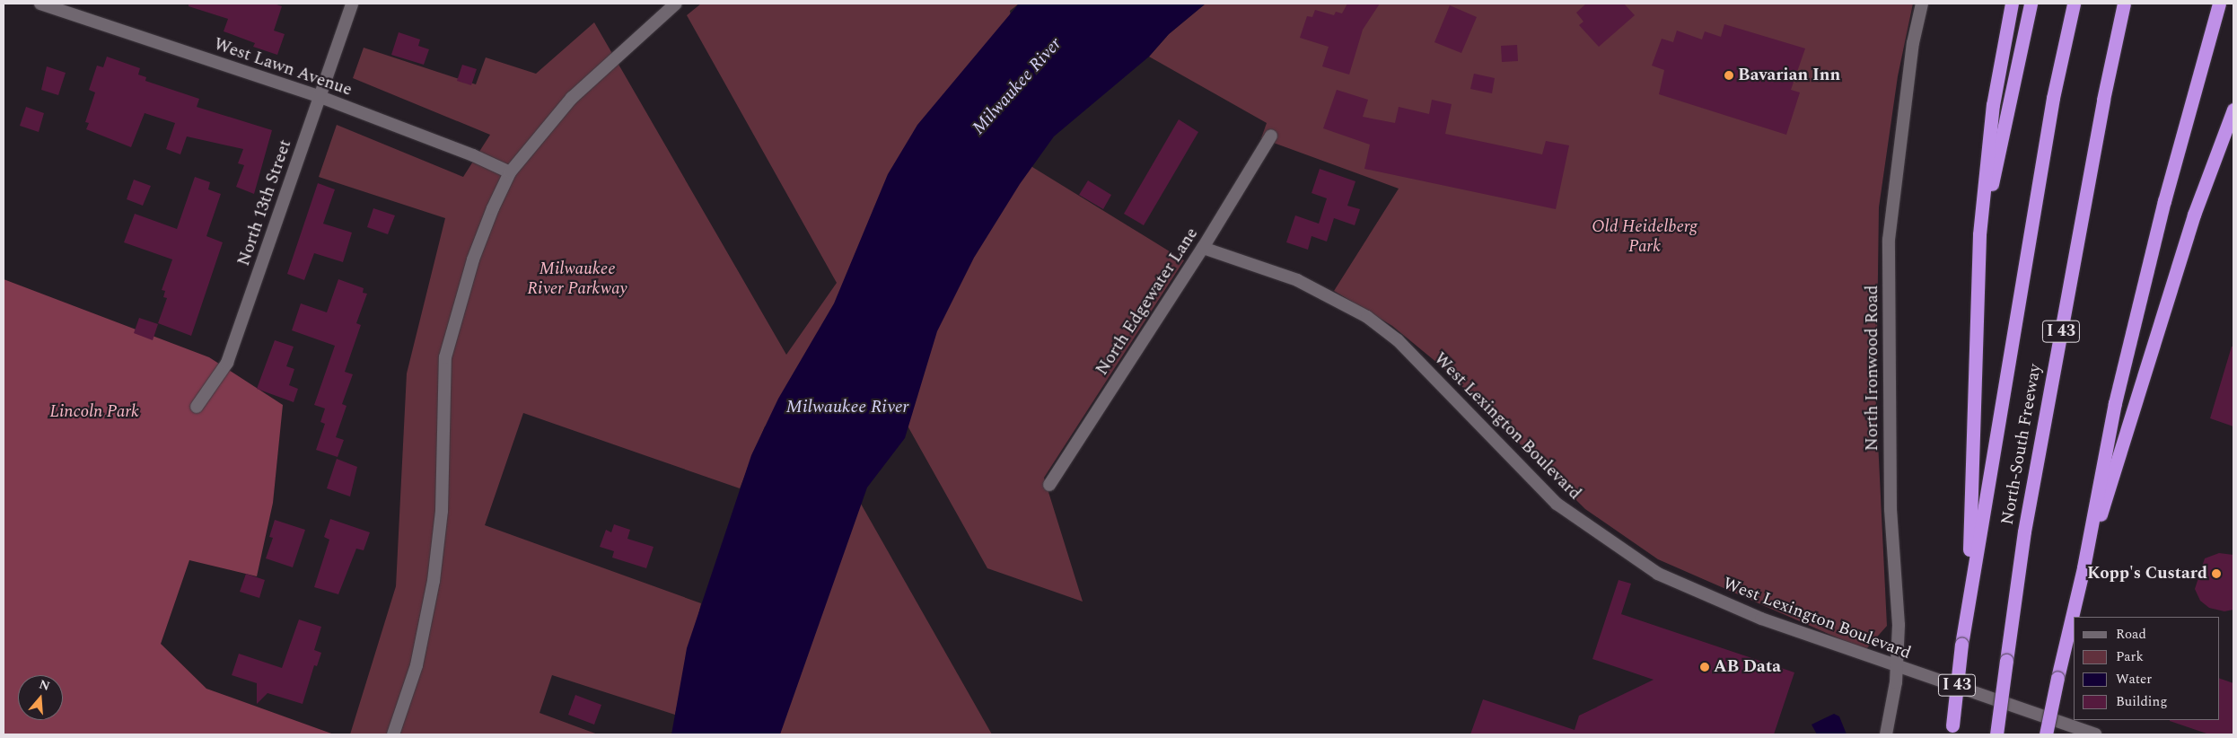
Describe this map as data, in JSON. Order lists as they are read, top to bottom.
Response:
{
  "streets": {
    "highway": ["I 43", "North-South Freeway"],
    "street": [
      "West Lawn Avenue",
      "North 13th Street",
      "North Edgewater Lane",
      "North Ironwood Road",
      "West Lexington Boulevard"
    ]
  },
  "crossings": [
    ["West Lawn Avenue", "North 13th Street"],
    ["North Edgewater Lane", "West Lexington Boulevard"],
    ["North Ironwood Road", "West Lexington Boulevard"]
  ],
  "water": ["Milwaukee River"],
  "parks": ["Old Heidelberg Park", "Milwaukee River Parkway", "Lincoln Park"],
  "places": ["Bavarian Inn", "Kopp's Custard", "AB Data"],
  "legend": [
    "Road",
    "Park",
    "Water",
    "Building"
  ],
  "north": "top"
}
